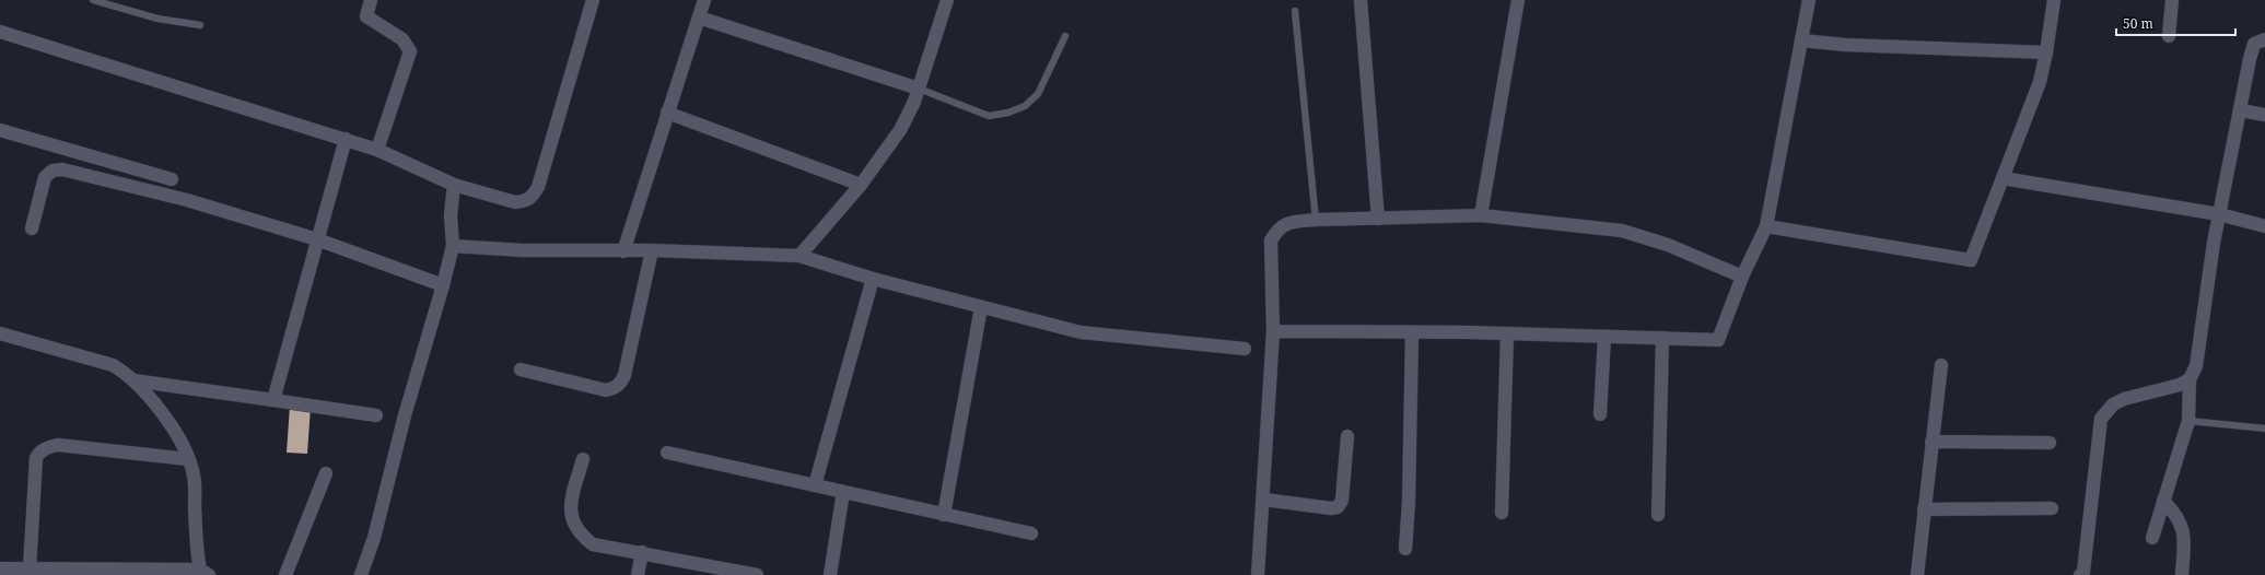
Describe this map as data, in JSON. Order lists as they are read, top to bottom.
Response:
{
  "scale_bar": "50 m"
}
